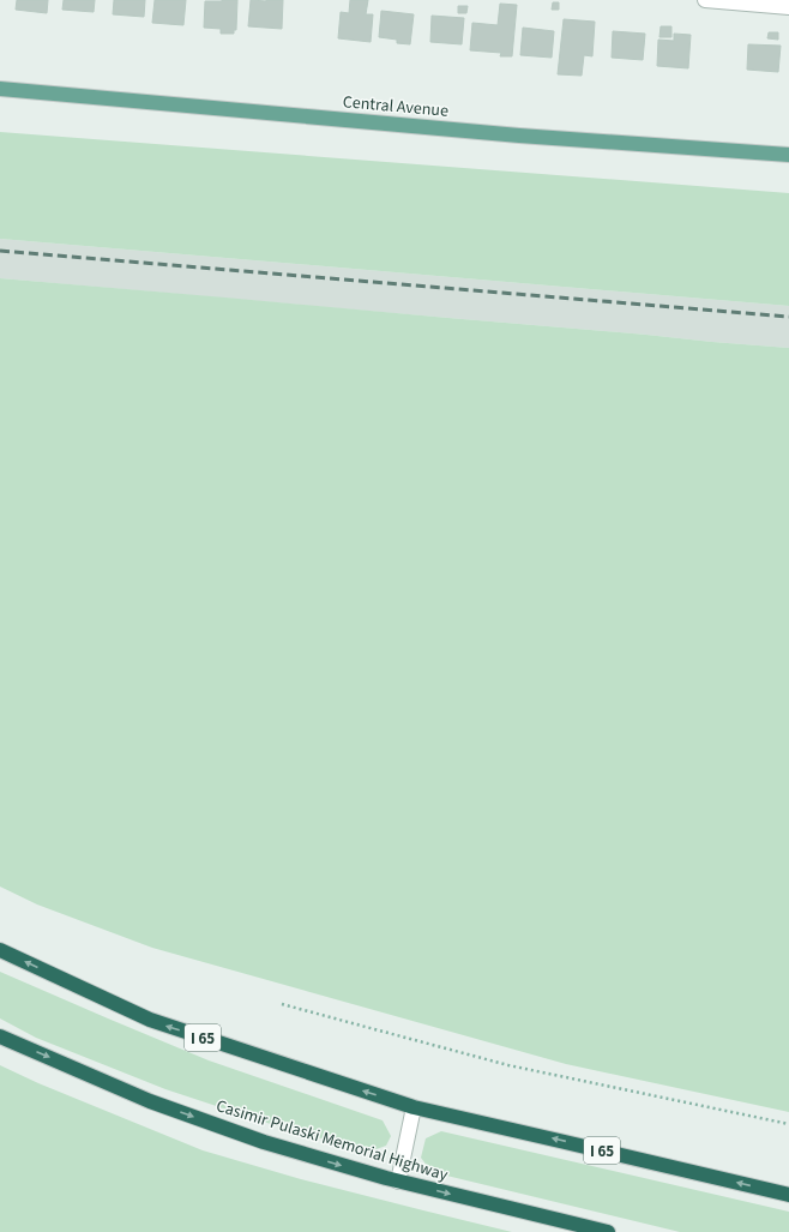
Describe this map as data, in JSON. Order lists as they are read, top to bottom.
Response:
{
  "streets": {
    "highway": ["I 65", "Casimir Pulaski Memorial Highway"],
    "main road": ["Central Avenue"]
  }
}
